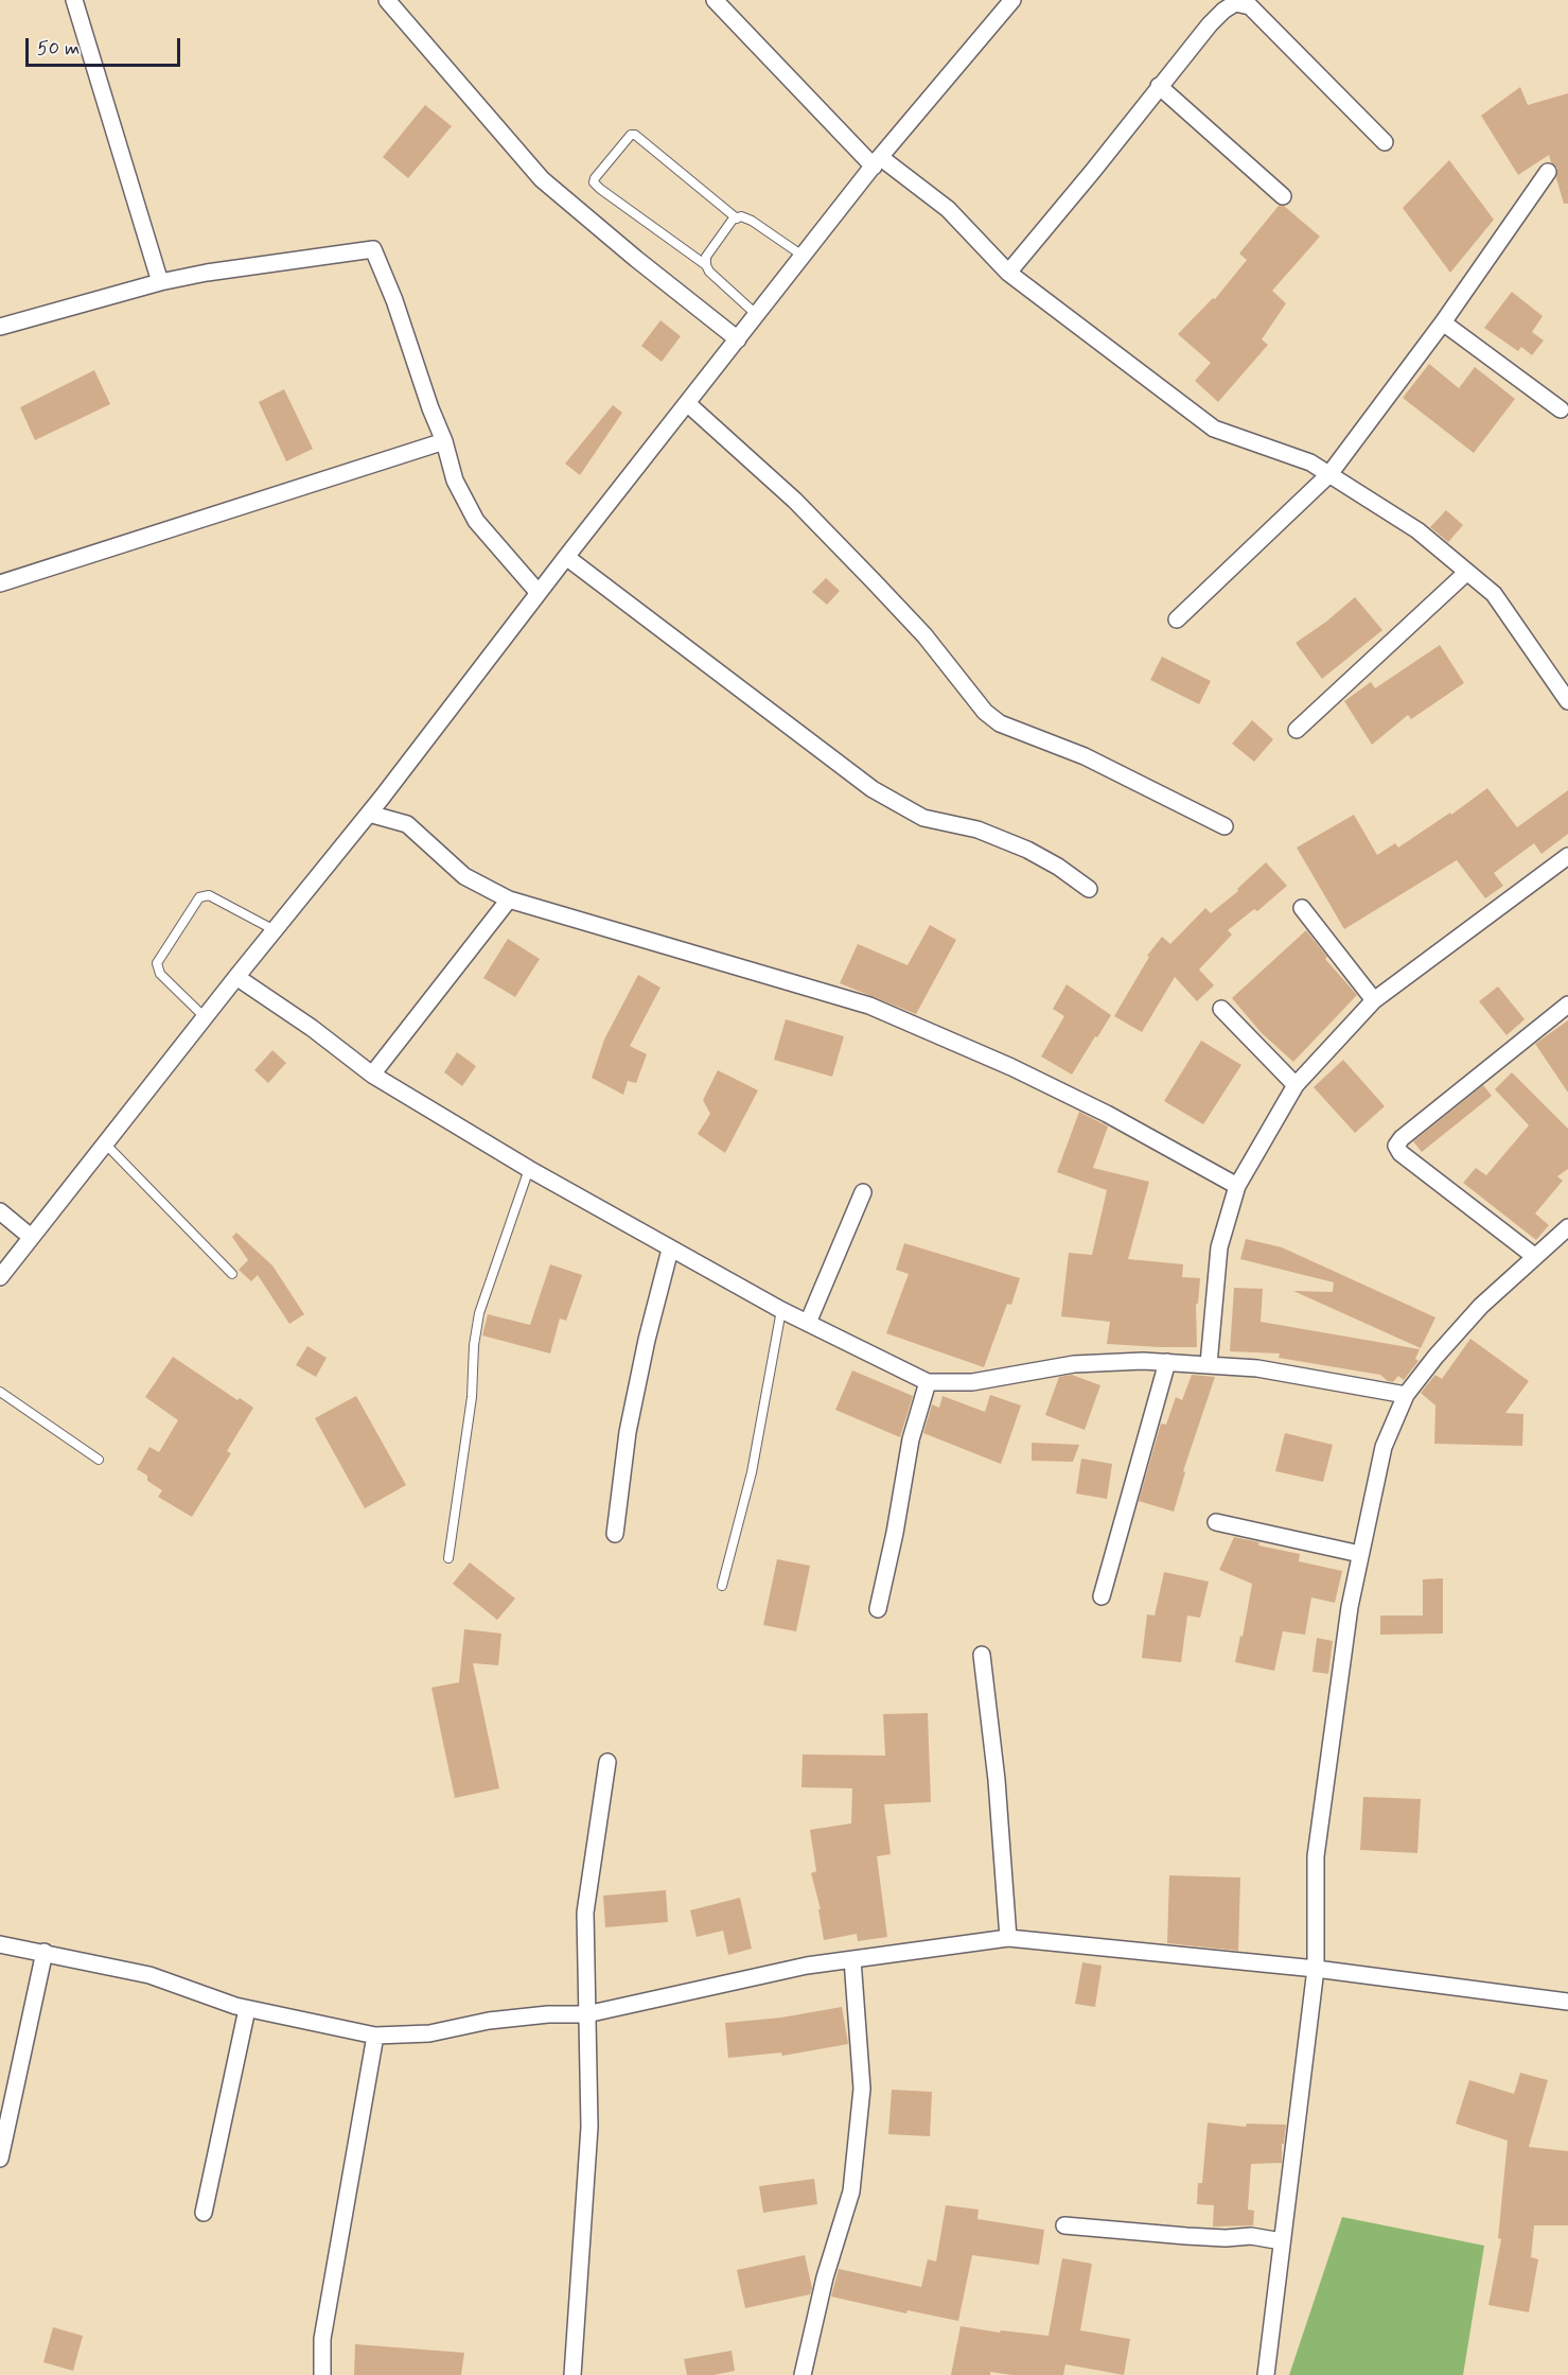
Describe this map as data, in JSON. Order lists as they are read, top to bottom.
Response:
{
  "scale_bar": "50 m"
}
